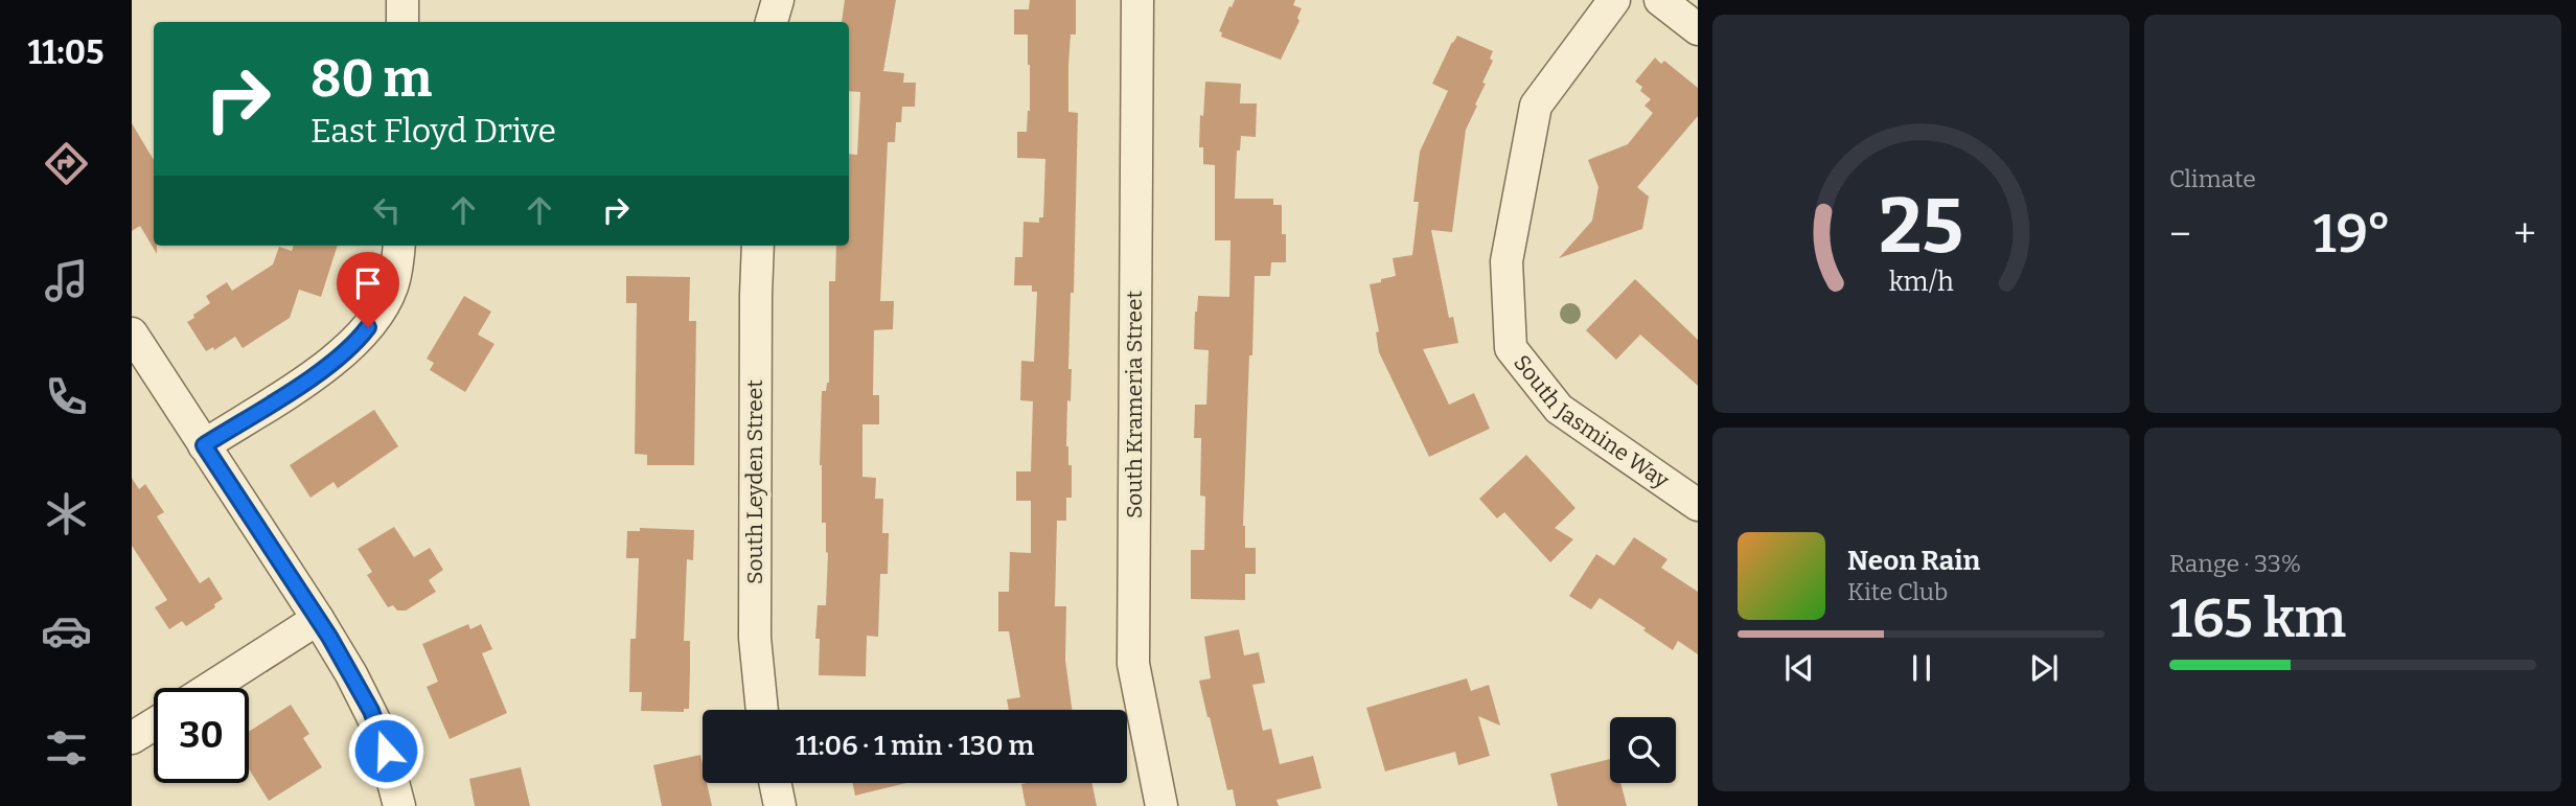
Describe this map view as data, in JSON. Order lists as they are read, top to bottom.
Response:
{
  "streets": {
    "street": ["South Krameria Street", "South Jasmine Way", "South Leyden Street"]
  },
  "page": {
    "tabs": "11:05",
    "tile": [
      "Climate",
      ["Range · 33%", "165 km"]
    ],
    "turn": ["80 m", "East Floyd Drive"],
    "heat": ["−", "19°", "+"],
    "song": ["Neon Rain", "Kite Club"],
    "limit": "30",
    "trip": "11:06 · 1 min · 130 m",
    "gauge": ["25", "km/h"]
  }
}
